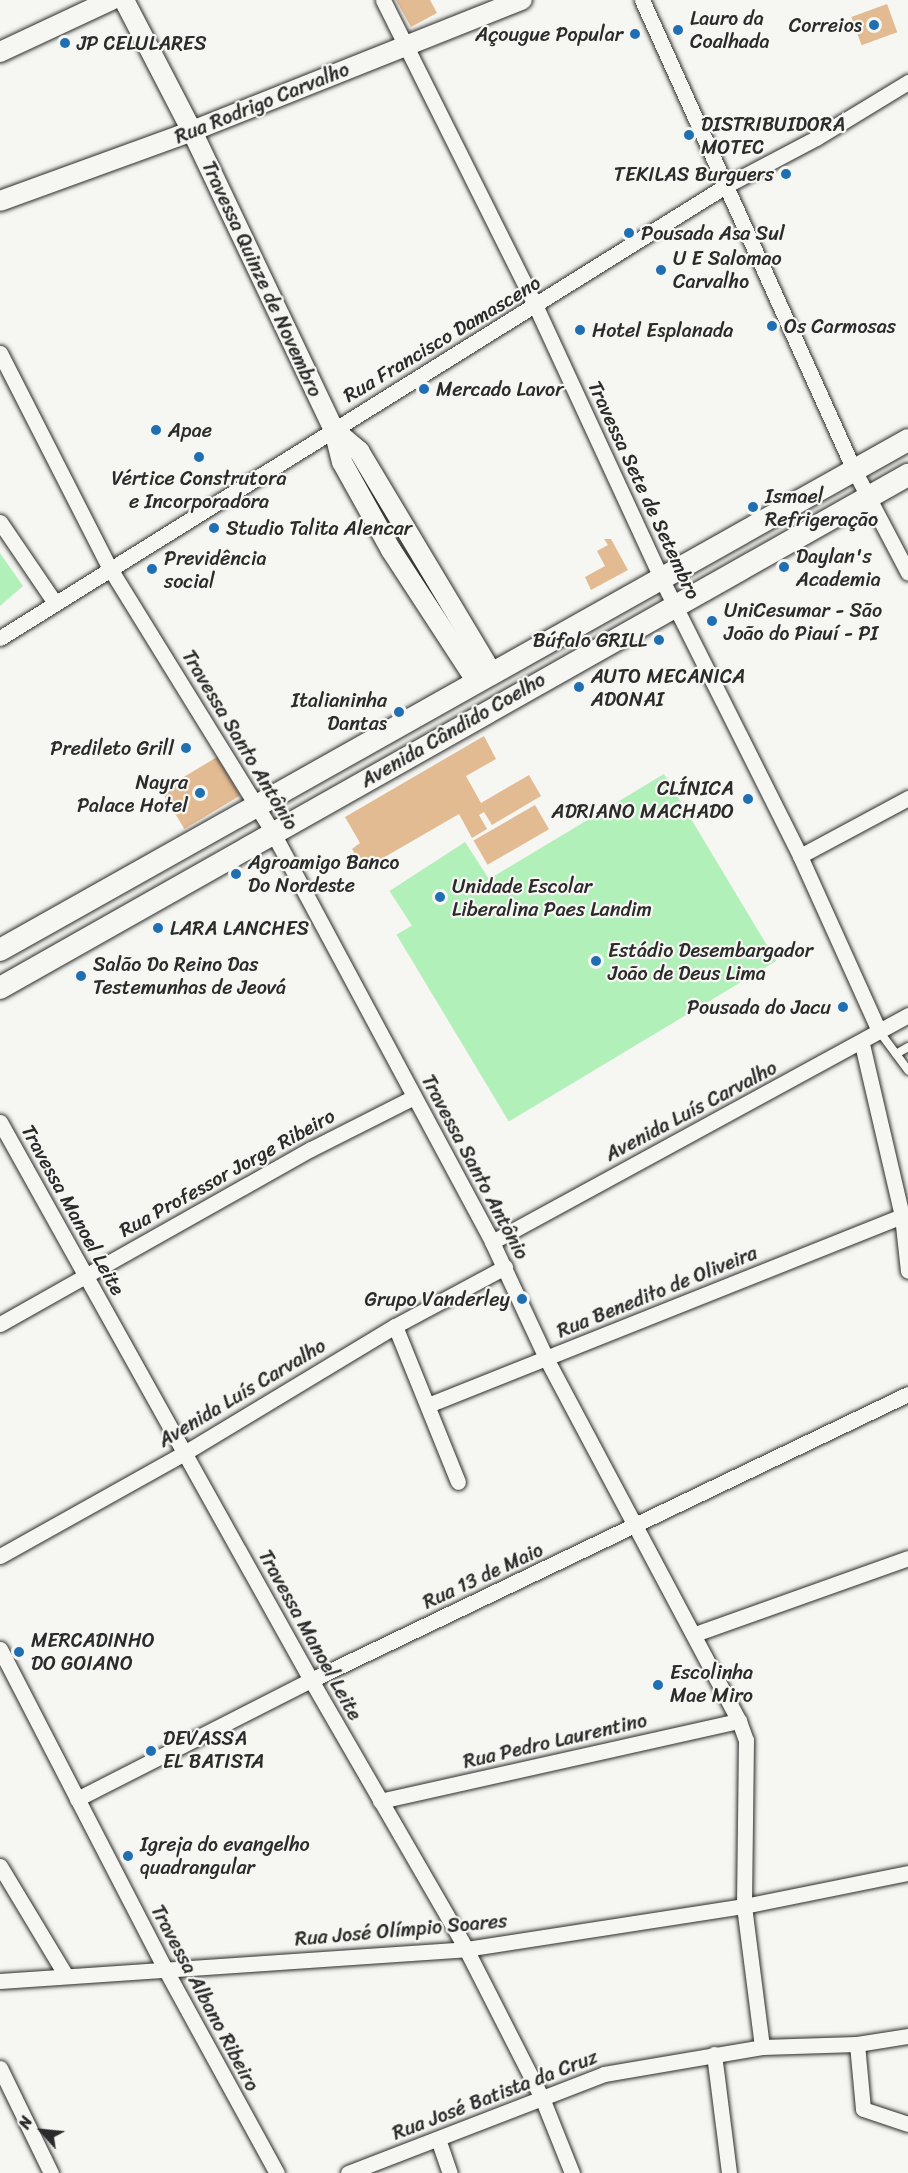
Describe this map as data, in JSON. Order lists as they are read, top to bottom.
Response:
{
  "streets": {
    "main road": ["Avenida Cândido Coelho"],
    "street": [
      "Rua Rodrigo Carvalho",
      "Travessa Quinze de Novembro",
      "Rua Francisco Damasceno",
      "Travessa Sete de Setembro",
      "Travessa Santo Antônio",
      "Avenida Luís Carvalho",
      "Rua Professor Jorge Ribeiro",
      "Travessa Manoel Leite",
      "Rua Benedito de Oliveira",
      "Rua 13 de Maio",
      "Rua Pedro Laurentino",
      "Rua José Olímpio Soares",
      "Travessa Albano Ribeiro",
      "Rua José Batista da Cruz"
    ]
  },
  "crossings": [
    ["Rua Rodrigo Carvalho", "Travessa Quinze de Novembro"],
    ["Rua Rodrigo Carvalho", "Travessa Sete de Setembro"],
    ["Travessa Quinze de Novembro", "Rua Francisco Damasceno"],
    ["Travessa Quinze de Novembro", "Avenida Cândido Coelho"],
    ["Rua Francisco Damasceno", "Travessa Sete de Setembro"],
    ["Rua Francisco Damasceno", "Travessa Santo Antônio"],
    ["Travessa Sete de Setembro", "Avenida Cândido Coelho"],
    ["Travessa Sete de Setembro", "Avenida Luís Carvalho"],
    ["Avenida Cândido Coelho", "Travessa Santo Antônio"],
    ["Travessa Santo Antônio", "Avenida Luís Carvalho"],
    ["Travessa Santo Antônio", "Rua Professor Jorge Ribeiro"],
    ["Travessa Santo Antônio", "Rua Benedito de Oliveira"],
    ["Travessa Santo Antônio", "Rua 13 de Maio"],
    ["Travessa Santo Antônio", "Rua Pedro Laurentino"],
    ["Travessa Santo Antônio", "Rua José Olímpio Soares"],
    ["Travessa Santo Antônio", "Rua José Batista da Cruz"],
    ["Avenida Luís Carvalho", "Travessa Manoel Leite"],
    ["Rua Professor Jorge Ribeiro", "Travessa Manoel Leite"],
    ["Travessa Manoel Leite", "Rua 13 de Maio"],
    ["Travessa Manoel Leite", "Rua Pedro Laurentino"],
    ["Travessa Manoel Leite", "Rua José Olímpio Soares"],
    ["Travessa Manoel Leite", "Rua José Batista da Cruz"],
    ["Rua 13 de Maio", "Travessa Albano Ribeiro"],
    ["Rua José Olímpio Soares", "Travessa Albano Ribeiro"]
  ],
  "places": [
    "Correios",
    "Lauro da Coalhada",
    "Açougue Popular",
    "JP CELULARES",
    "DISTRIBUIDORA MOTEC",
    "TEKILAS Burguers",
    "Pousada Asa Sul",
    "U E Salomao Carvalho",
    "Os Carmosas",
    "Hotel Esplanada",
    "Mercado Lavor",
    "Apae",
    "Vértice Construtora e Incorporadora",
    "Ismael Refrigeração",
    "Studio Talita Alencar",
    "Daylan's Academia",
    "Previdência social",
    "UniCesumar - São João do Piauí - PI",
    "Búfalo GRILL",
    "AUTO MECANICA ADONAI",
    "Italianinha Dantas",
    "Predileto Grill",
    "Nayra Palace Hotel",
    "CLÍNICA ADRIANO MACHADO",
    "Agroamigo Banco Do Nordeste",
    "Unidade Escolar Liberalina Paes Landim",
    "LARA LANCHES",
    "Estádio Desembargador João de Deus Lima",
    "Salão Do Reino Das Testemunhas de Jeová",
    "Pousada do Jacu",
    "Grupo Vanderley",
    "MERCADINHO DO GOIANO",
    "Escolinha Mae Miro",
    "DEVASSA EL BATISTA",
    "Igreja do evangelho quadrangular"
  ],
  "north": "top left"
}
